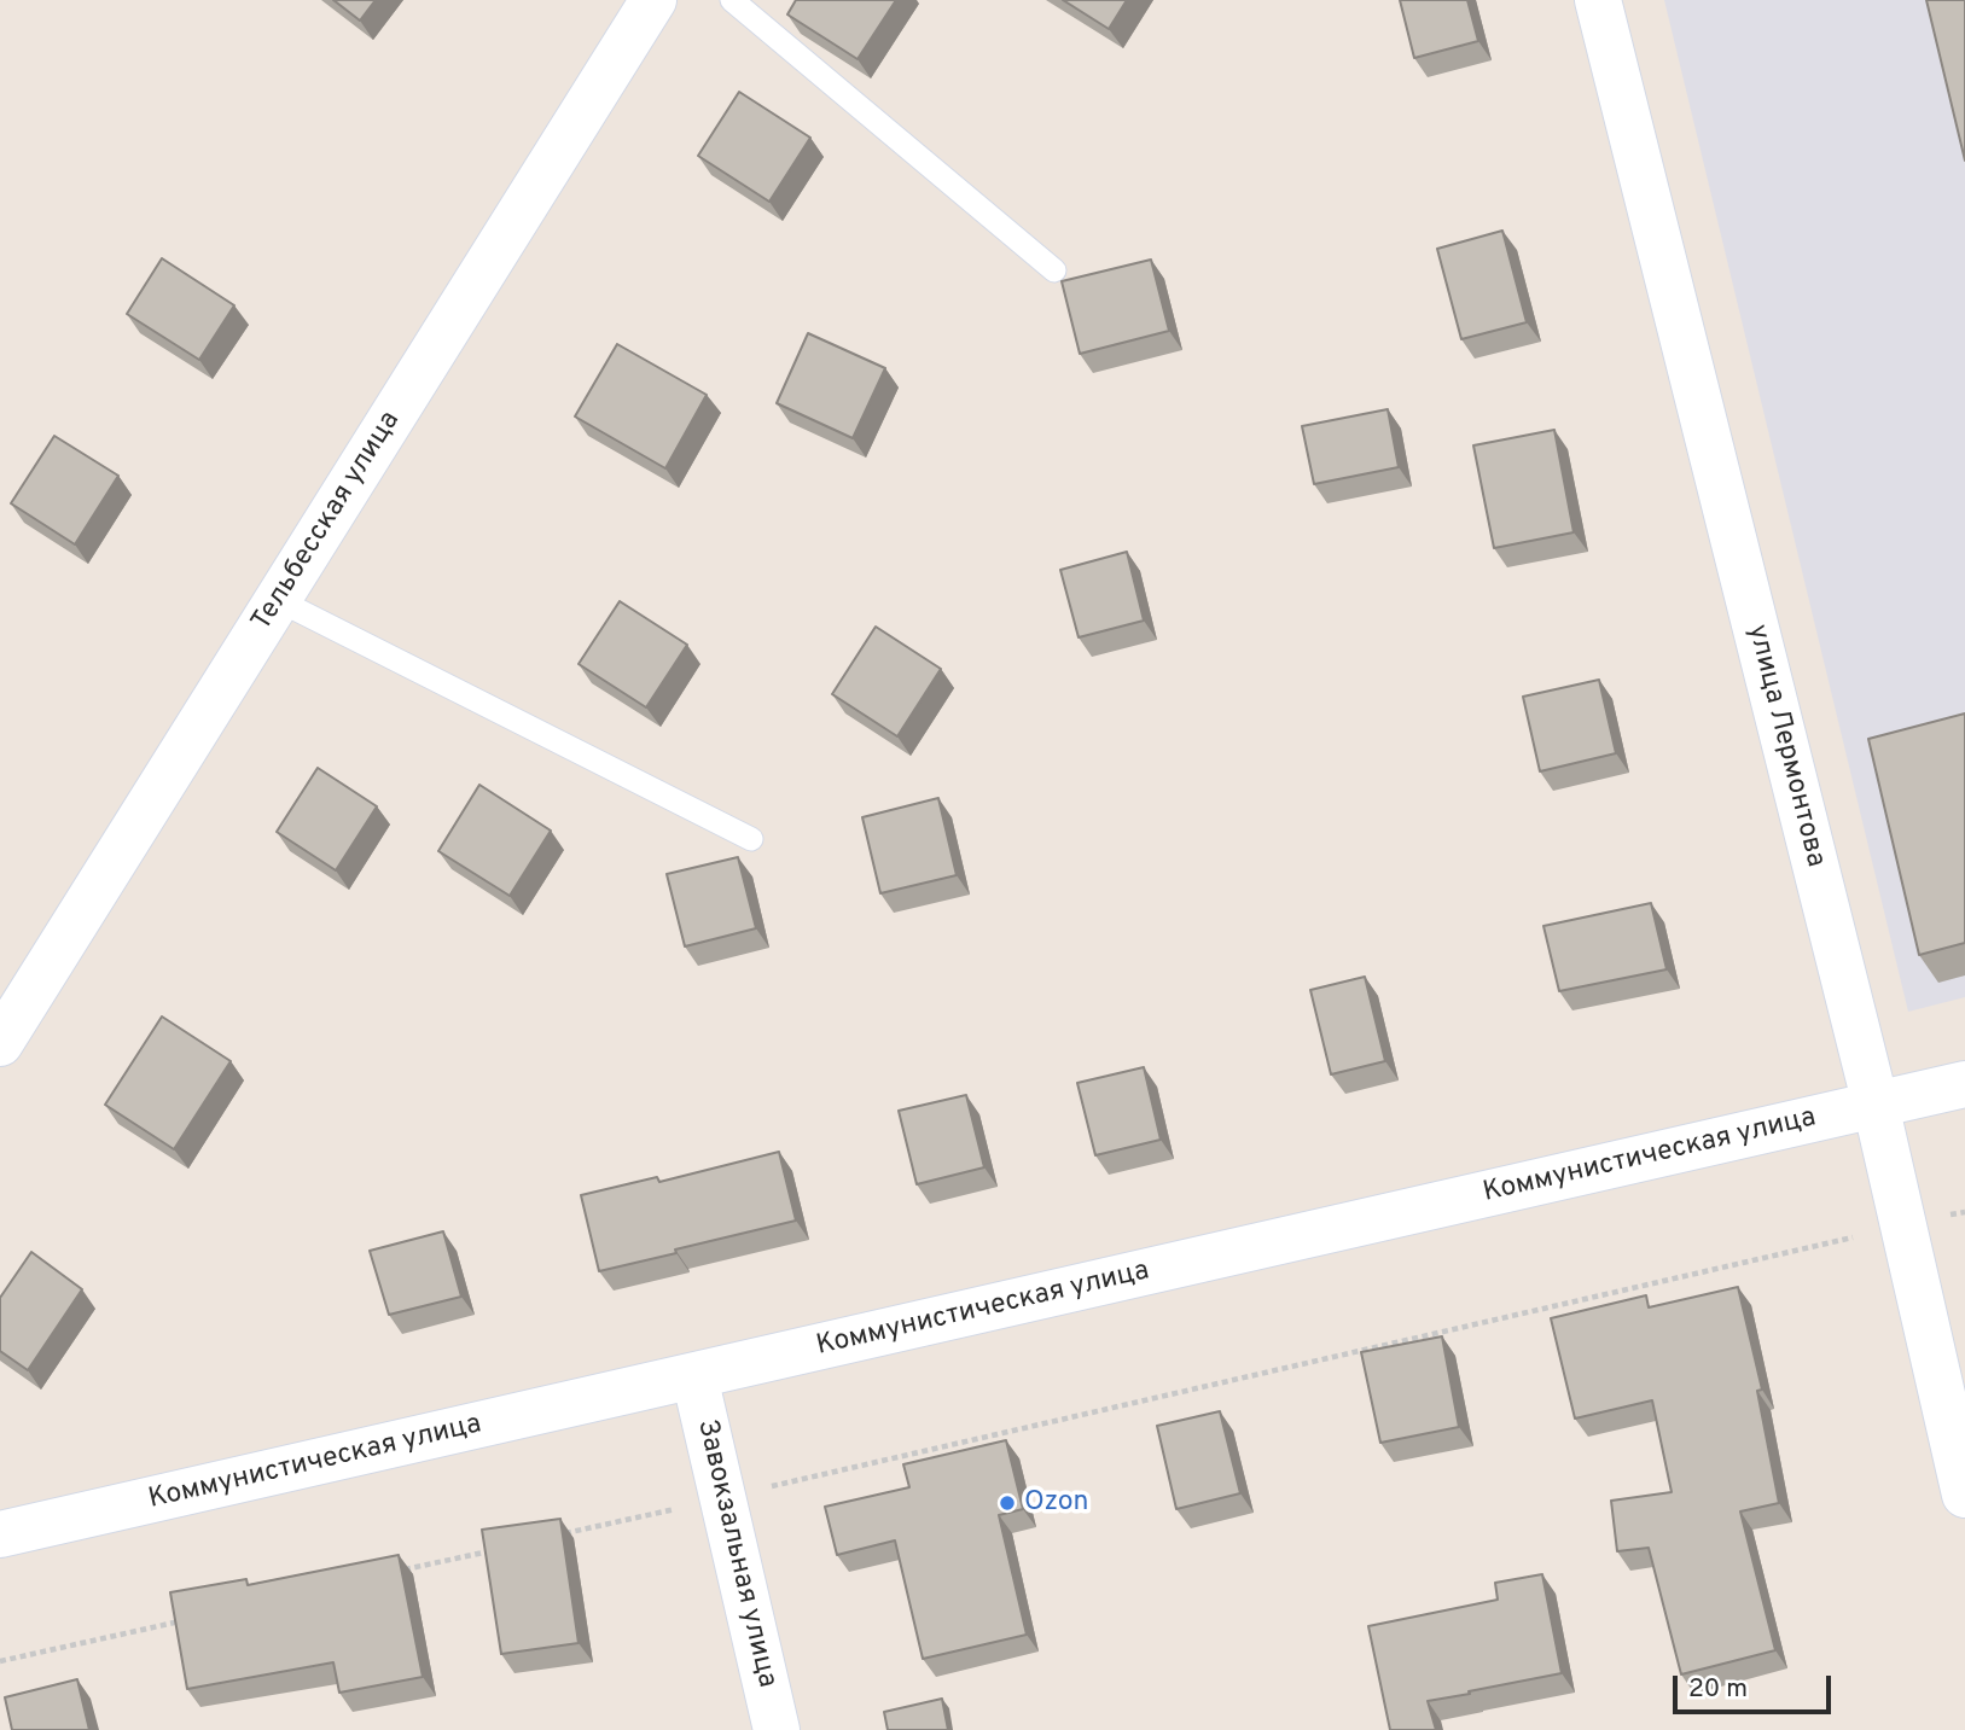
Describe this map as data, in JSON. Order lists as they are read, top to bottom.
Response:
{
  "streets": {
    "street": [
      "Тельбесская улица",
      "улица Лермонтова",
      "Коммунистическая улица",
      "Завокзальная улица"
    ]
  },
  "crossings": [
    ["улица Лермонтова", "Коммунистическая улица"],
    ["Коммунистическая улица", "Завокзальная улица"]
  ],
  "places": ["Ozon"],
  "scale_bar": "20 m"
}
